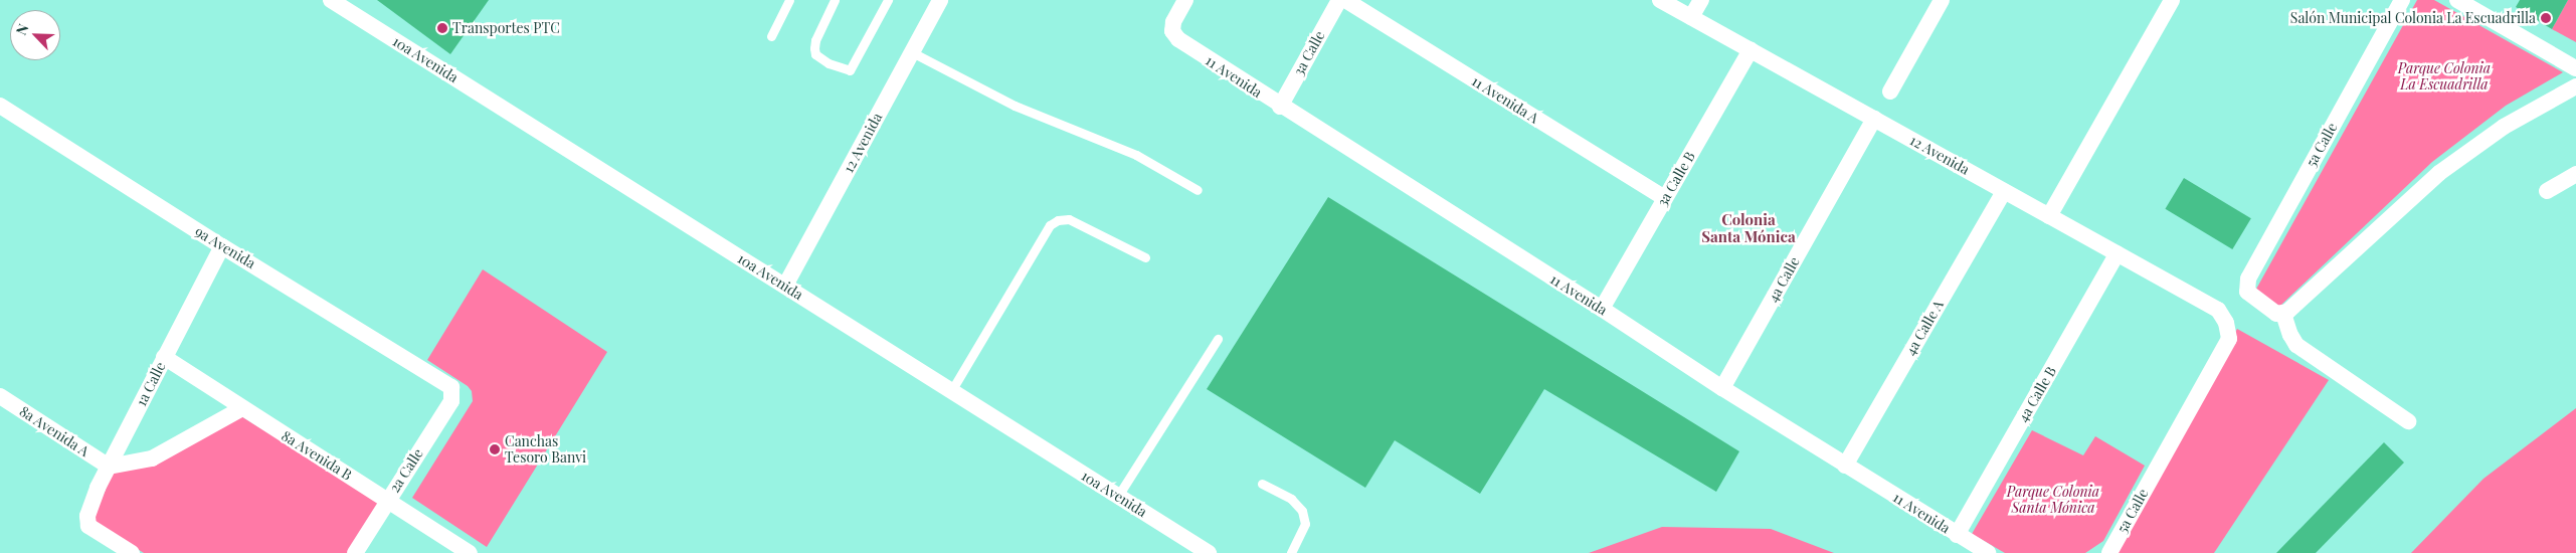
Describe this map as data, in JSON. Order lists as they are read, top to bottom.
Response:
{
  "streets": {
    "street": [
      "3a Calle",
      "10a Avenida",
      "11 Avenida",
      "11 Avenida A",
      "12 Avenida",
      "5a Calle",
      "3a Calle B",
      "9a Avenida",
      "4a Calle",
      "4a Calle A",
      "1a Calle",
      "4a Calle B",
      "8a Avenida A",
      "8a Avenida B",
      "2a Calle"
    ]
  },
  "crossings": [
    ["3a Calle", "11 Avenida"],
    ["10a Avenida", "12 Avenida"],
    ["11 Avenida", "3a Calle B"],
    ["11 Avenida", "4a Calle"],
    ["11 Avenida", "4a Calle A"],
    ["11 Avenida", "4a Calle B"],
    ["11 Avenida A", "3a Calle B"],
    ["12 Avenida", "5a Calle"],
    ["12 Avenida", "3a Calle B"],
    ["12 Avenida", "4a Calle"],
    ["12 Avenida", "4a Calle A"],
    ["12 Avenida", "4a Calle B"],
    ["9a Avenida", "1a Calle"],
    ["9a Avenida", "2a Calle"],
    ["1a Calle", "8a Avenida A"],
    ["1a Calle", "8a Avenida B"],
    ["8a Avenida B", "2a Calle"]
  ],
  "districts": ["Colonia Santa Mónica"],
  "parks": ["Parque Colonia La Escuadrilla", "Parque Colonia Santa Mónica"],
  "places": ["Salón Municipal Colonia La Escuadrilla", "Transportes PTC", "Canchas Tesoro Banvi"],
  "north": "top left"
}
